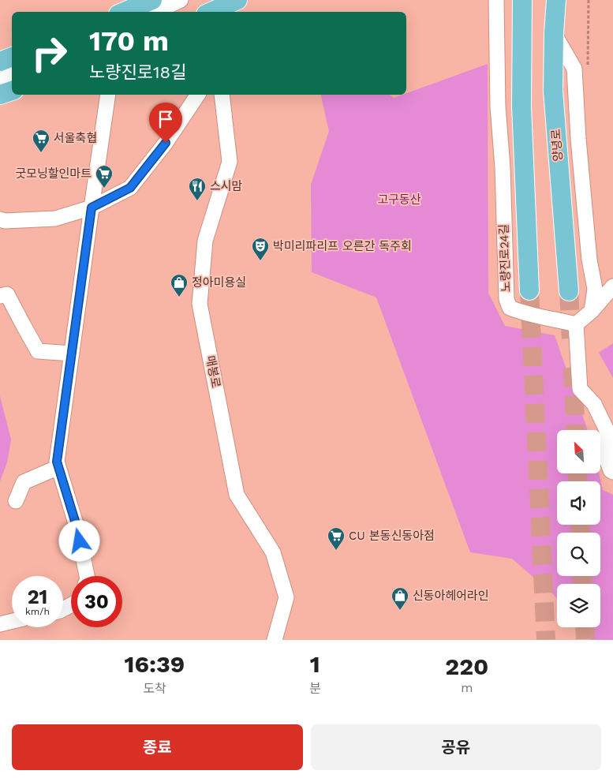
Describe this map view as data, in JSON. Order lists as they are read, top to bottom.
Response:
{
  "streets": {
    "main road": ["양녕로"],
    "street": ["노량진로24길", "매봉로"]
  },
  "parks": ["고구동산"],
  "places": {
    "supermarket": ["서울축협", "굿모닝할인마트", "CU 본동신동아점"],
    "restaurant": ["스시맘"],
    "theatre": ["박미리파리프 오른간 독주회"],
    "shop": ["정아미용실", "신동아헤어라인"]
  },
  "north": "top left",
  "page": {
    "turn": ["170 m", "노량진로18길"],
    "speed": "21 km/h",
    "limit": "30",
    "eta": [
      "16:39",
      "도착",
      "1",
      "분",
      "220",
      "m"
    ],
    "buttons": ["종료", "공유"]
  }
}
